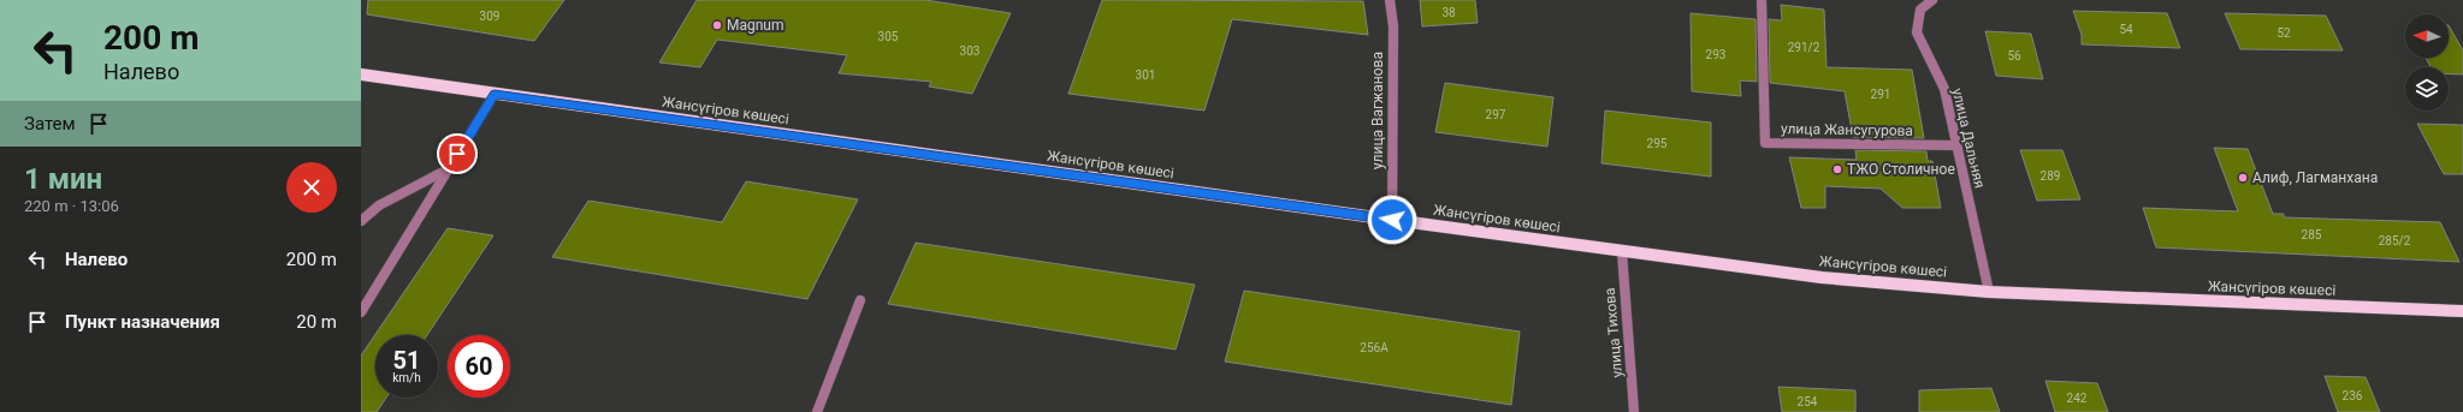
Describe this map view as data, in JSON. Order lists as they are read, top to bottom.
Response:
{
  "streets": {
    "main road": ["Жансүгіров көшесі"],
    "street": [
      "улица Вагжанова",
      "улица Жансугурова",
      "улица Дальняя",
      "улица Тихова"
    ]
  },
  "crossings": [
    ["Жансүгіров көшесі", "улица Вагжанова"],
    ["Жансүгіров көшесі", "улица Дальняя"],
    ["Жансүгіров көшесі", "улица Тихова"],
    ["улица Жансугурова", "улица Дальняя"]
  ],
  "places": ["Magnum", "ТЖО Столичное", "Алиф, Лагманхана"],
  "house_numbers": [
    "38",
    "309",
    "54",
    "52",
    "305",
    "291/2",
    "303",
    "293",
    "56",
    "301",
    "291",
    "297",
    "295",
    "289",
    "285",
    "285/2",
    "256А",
    "236",
    "242",
    "254"
  ],
  "north": "left",
  "page": {
    "turn": ["200 m", "Налево"],
    "then": "Затем",
    "heading": ["1 мин", "220 m · 13:06"],
    "list": [
      {
        "name": "Налево",
        "value": "200 m"
      },
      {
        "name": "Пункт назначения",
        "value": "20 m"
      }
    ],
    "speed": "51 km/h",
    "limit": "60"
  }
}
